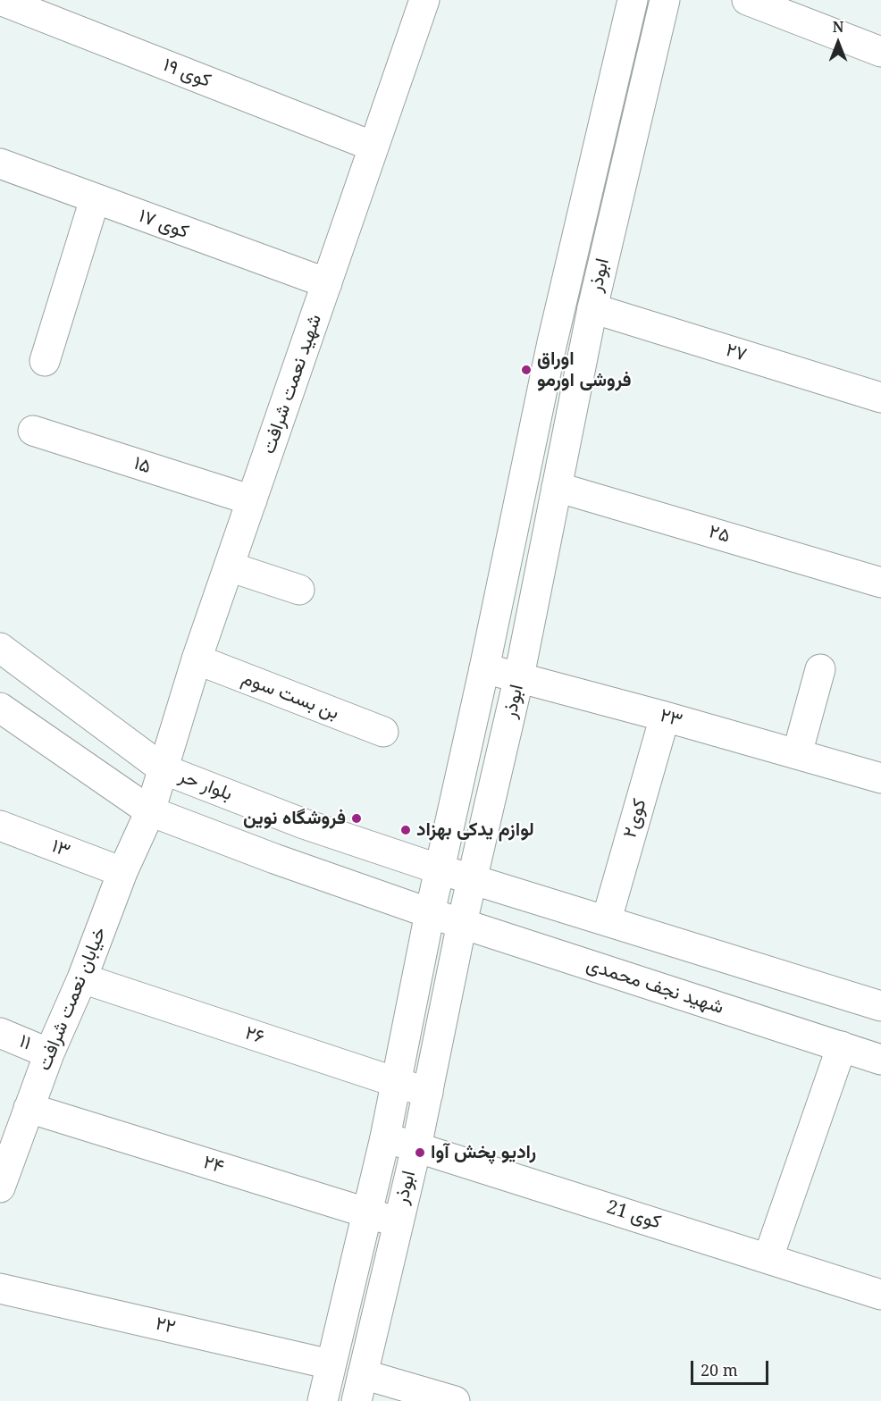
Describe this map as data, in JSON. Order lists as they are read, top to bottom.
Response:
{
  "streets": {
    "street": [
      "کوی ۱۹",
      "کوی ۱۷",
      "ابوذر",
      "۲۷",
      "شهید نعمت شرافت",
      "۱۵",
      "۲۵",
      "بن بست سوم",
      "۲۳",
      "بلوار حر",
      "کوی۲",
      "۱۳",
      "شهید نجف محمدی",
      "خیابان نعمت شرافت",
      "۲۶",
      "۱۱",
      "۲۴",
      "کوی 21",
      "۲۲"
    ]
  },
  "crossings": [
    ["کوی ۱۹", "شهید نعمت شرافت"],
    ["کوی ۱۷", "شهید نعمت شرافت"],
    ["ابوذر", "۲۷"],
    ["ابوذر", "۲۵"],
    ["ابوذر", "۲۳"],
    ["ابوذر", "بلوار حر"],
    ["ابوذر", "شهید نجف محمدی"],
    ["ابوذر", "۲۶"],
    ["ابوذر", "۲۴"],
    ["ابوذر", "کوی 21"],
    ["ابوذر", "۲۲"],
    ["شهید نعمت شرافت", "۱۵"],
    ["شهید نعمت شرافت", "بن بست سوم"],
    ["شهید نعمت شرافت", "بلوار حر"],
    ["شهید نعمت شرافت", "خیابان نعمت شرافت"],
    ["۲۳", "کوی۲"],
    ["۱۳", "خیابان نعمت شرافت"],
    ["خیابان نعمت شرافت", "۲۶"],
    ["خیابان نعمت شرافت", "۱۱"],
    ["خیابان نعمت شرافت", "۲۴"]
  ],
  "places": [
    "اوراق فروشی اورمو",
    "فروشگاه نوین",
    "لوازم یدکی بهزاد",
    "رادیو پخش آوا"
  ],
  "scale_bar": "20 m",
  "north": "top"
}
